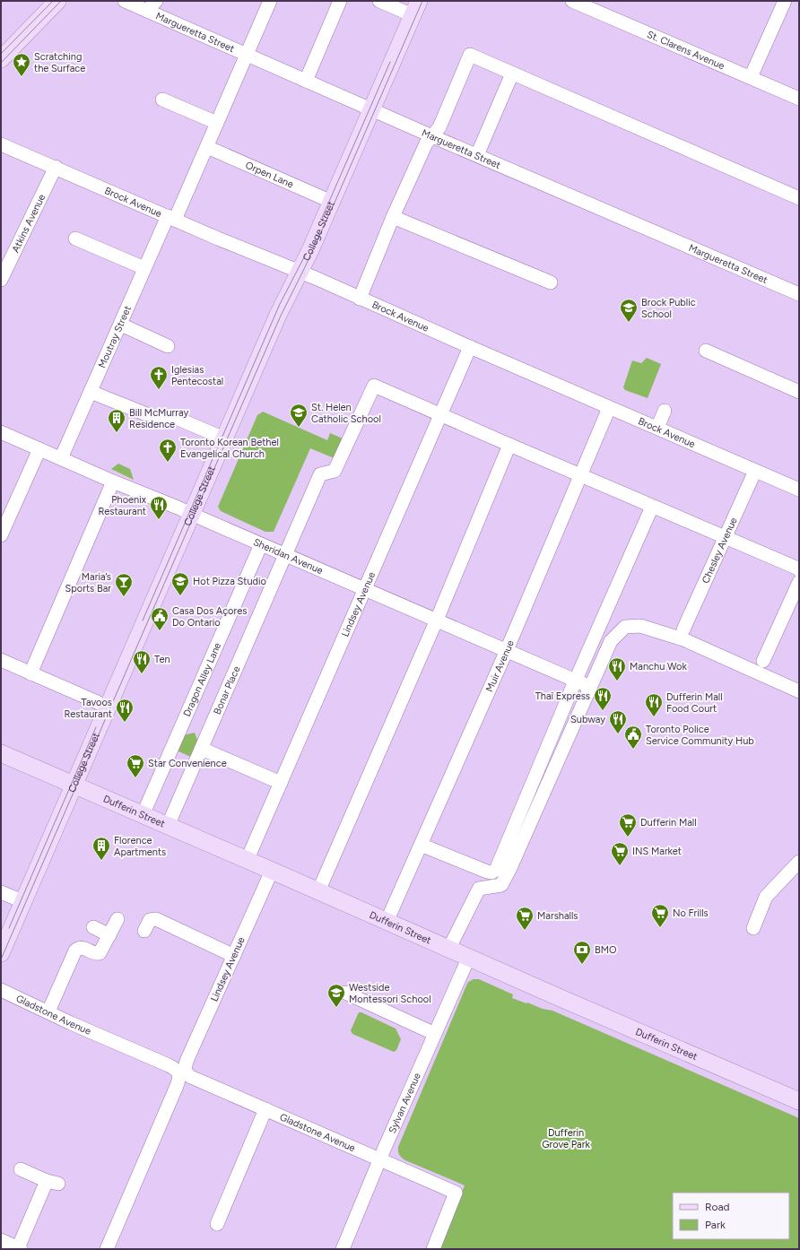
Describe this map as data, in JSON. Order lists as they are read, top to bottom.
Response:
{
  "streets": {
    "main road": ["College Street", "Dufferin Street"],
    "street": [
      "Margueretta Street",
      "St. Clarens Avenue",
      "Orpen Lane",
      "Brock Avenue",
      "Atkins Avenue",
      "Moutray Street",
      "Chesley Avenue",
      "Sheridan Avenue",
      "Lindsey Avenue",
      "Muir Avenue",
      "Dragon Alley Lane",
      "Bonar Place",
      "Gladstone Avenue",
      "Sylvan Avenue"
    ]
  },
  "crossings": [
    ["Margueretta Street", "College Street"],
    ["Margueretta Street", "Moutray Street"],
    ["Orpen Lane", "College Street"],
    ["Orpen Lane", "Moutray Street"],
    ["Brock Avenue", "Atkins Avenue"],
    ["Brock Avenue", "College Street"],
    ["Brock Avenue", "Moutray Street"],
    ["Brock Avenue", "Chesley Avenue"],
    ["Brock Avenue", "Lindsey Avenue"],
    ["Brock Avenue", "Muir Avenue"],
    ["College Street", "Sheridan Avenue"],
    ["College Street", "Dufferin Street"],
    ["Moutray Street", "Sheridan Avenue"],
    ["Sheridan Avenue", "Lindsey Avenue"],
    ["Sheridan Avenue", "Muir Avenue"],
    ["Sheridan Avenue", "Dragon Alley Lane"],
    ["Sheridan Avenue", "Bonar Place"],
    ["Lindsey Avenue", "Bonar Place"],
    ["Lindsey Avenue", "Dufferin Street"],
    ["Lindsey Avenue", "Gladstone Avenue"],
    ["Muir Avenue", "Dufferin Street"],
    ["Dragon Alley Lane", "Dufferin Street"],
    ["Bonar Place", "Dufferin Street"],
    ["Dufferin Street", "Sylvan Avenue"],
    ["Gladstone Avenue", "Sylvan Avenue"]
  ],
  "parks": ["Dufferin Grove Park"],
  "places": {
    "place": ["Scratching the Surface"],
    "school or university": [
      "Brock Public School",
      "St. Helen Catholic School",
      "Hot Pizza Studio",
      "Westside Montessori School"
    ],
    "church": ["Iglesias Pentecostal", "Toronto Korean Bethel Evangelical Church"],
    "building": ["Bill McMurray Residence", "Florence Apartments"],
    "restaurant": [
      "Phoenix Restaurant",
      "Ten",
      "Manchu Wok",
      "Thaï Express",
      "Dufferin Mall Food Court",
      "Tavoos Restaurant",
      "Subway"
    ],
    "bar": ["Maria’s Sports Bar"],
    "public building": ["Casa Dos Açores Do Ontario", "Toronto Police Service Community Hub"],
    "supermarket": [
      "Star Convenience",
      "Dufferin Mall",
      "INS Market",
      "No Frills",
      "Marshalls"
    ],
    "bank": ["BMO"]
  },
  "legend": ["Road", "Park"]
}
